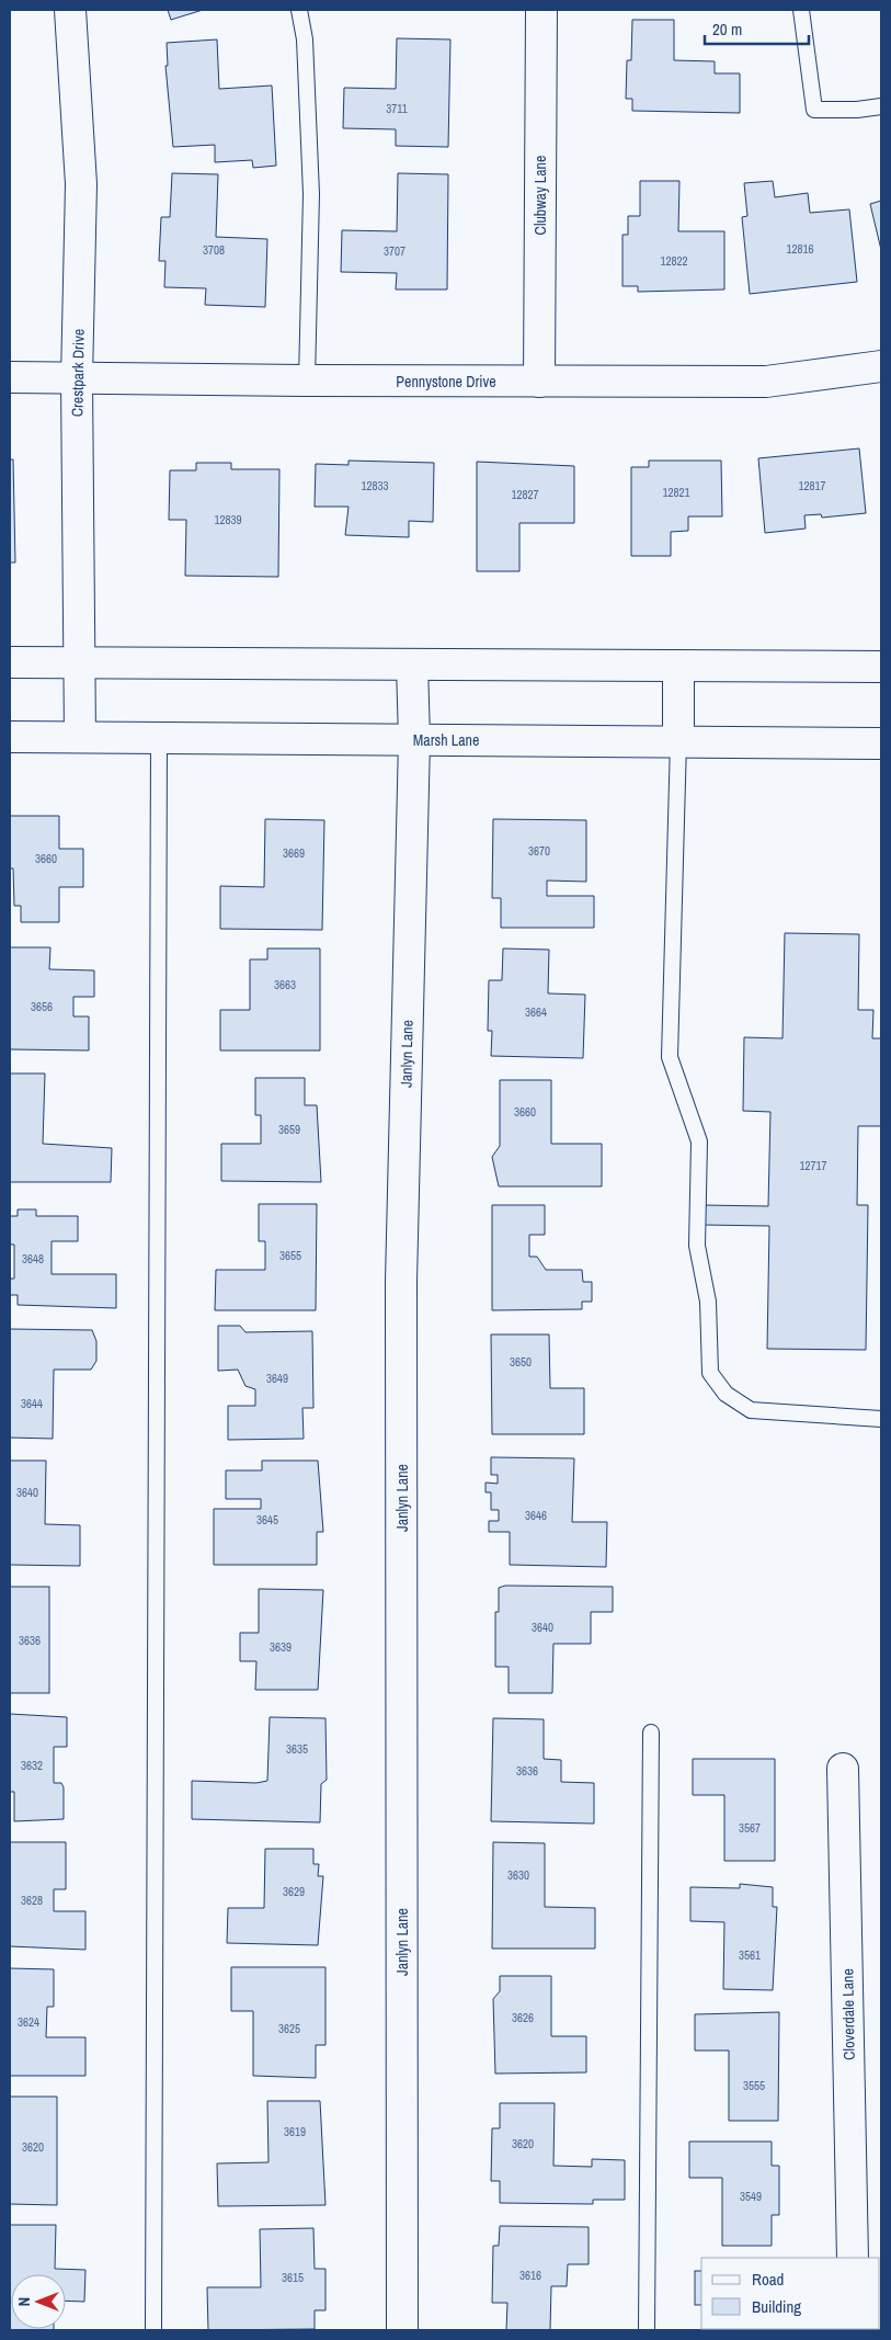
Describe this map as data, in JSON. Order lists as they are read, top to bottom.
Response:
{
  "streets": {
    "street": [
      "Clubway Lane",
      "Crestpark Drive",
      "Pennystone Drive",
      "Marsh Lane",
      "Janlyn Lane",
      "Cloverdale Lane"
    ]
  },
  "crossings": [
    ["Clubway Lane", "Pennystone Drive"],
    ["Crestpark Drive", "Pennystone Drive"],
    ["Crestpark Drive", "Marsh Lane"],
    ["Marsh Lane", "Janlyn Lane"]
  ],
  "house_numbers": [
    "3711",
    "12816",
    "3708",
    "3707",
    "12822",
    "12833",
    "12817",
    "12821",
    "12827",
    "12839",
    "3670",
    "3669",
    "3660",
    "3663",
    "3656",
    "3664",
    "3660",
    "3659",
    "12717",
    "3655",
    "3648",
    "3650",
    "3649",
    "3644",
    "3640",
    "3646",
    "3645",
    "3640",
    "3636",
    "3639",
    "3635",
    "3632",
    "3636",
    "3567",
    "3630",
    "3629",
    "3628",
    "3561",
    "3626",
    "3624",
    "3625",
    "3555",
    "3619",
    "3620",
    "3620",
    "3549",
    "3616",
    "3615"
  ],
  "legend": ["Road", "Building"],
  "scale_bar": "20 m",
  "north": "left"
}
